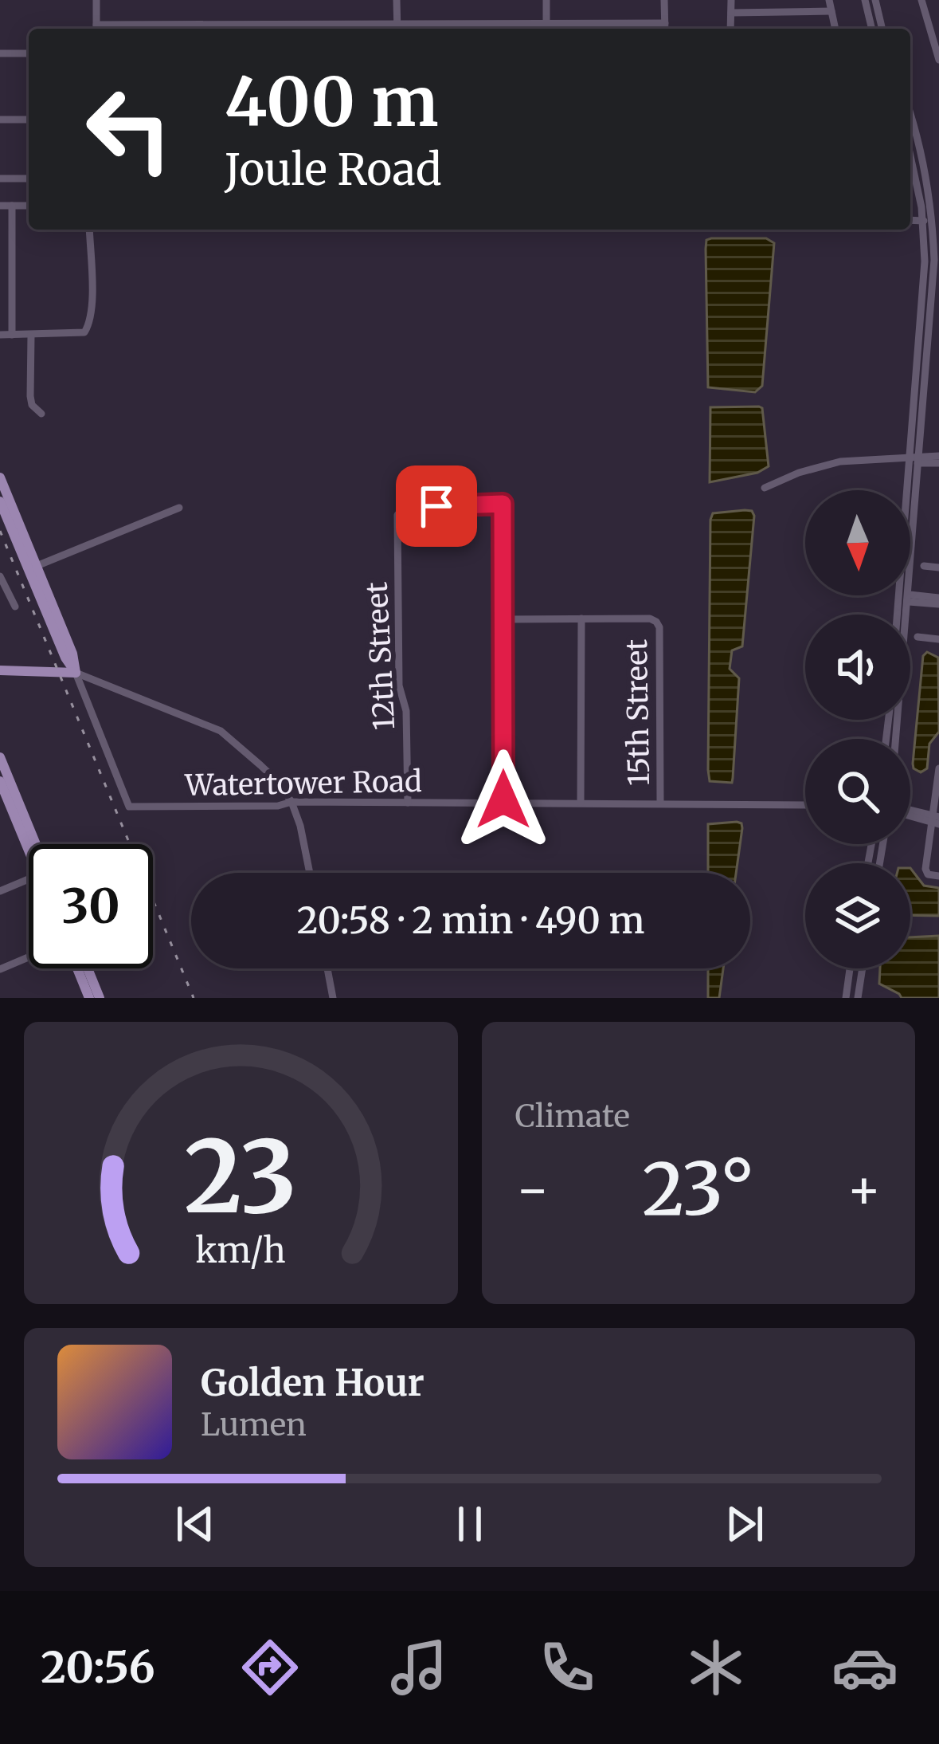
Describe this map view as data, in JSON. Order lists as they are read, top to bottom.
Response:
{
  "streets": {
    "street": ["12th Street", "15th Street", "Watertower Road"]
  },
  "crossings": [
    ["12th Street", "Watertower Road"],
    ["15th Street", "Watertower Road"]
  ],
  "north": "bottom",
  "page": {
    "turn": ["400 m", "Joule Road"],
    "limit": "30",
    "trip": "20:58 · 2 min · 490 m",
    "tile": "Climate",
    "heat": ["−", "23°", "+"],
    "song": ["Golden Hour", "Lumen"],
    "tabs": "20:56",
    "gauge": ["23", "km/h"]
  }
}
